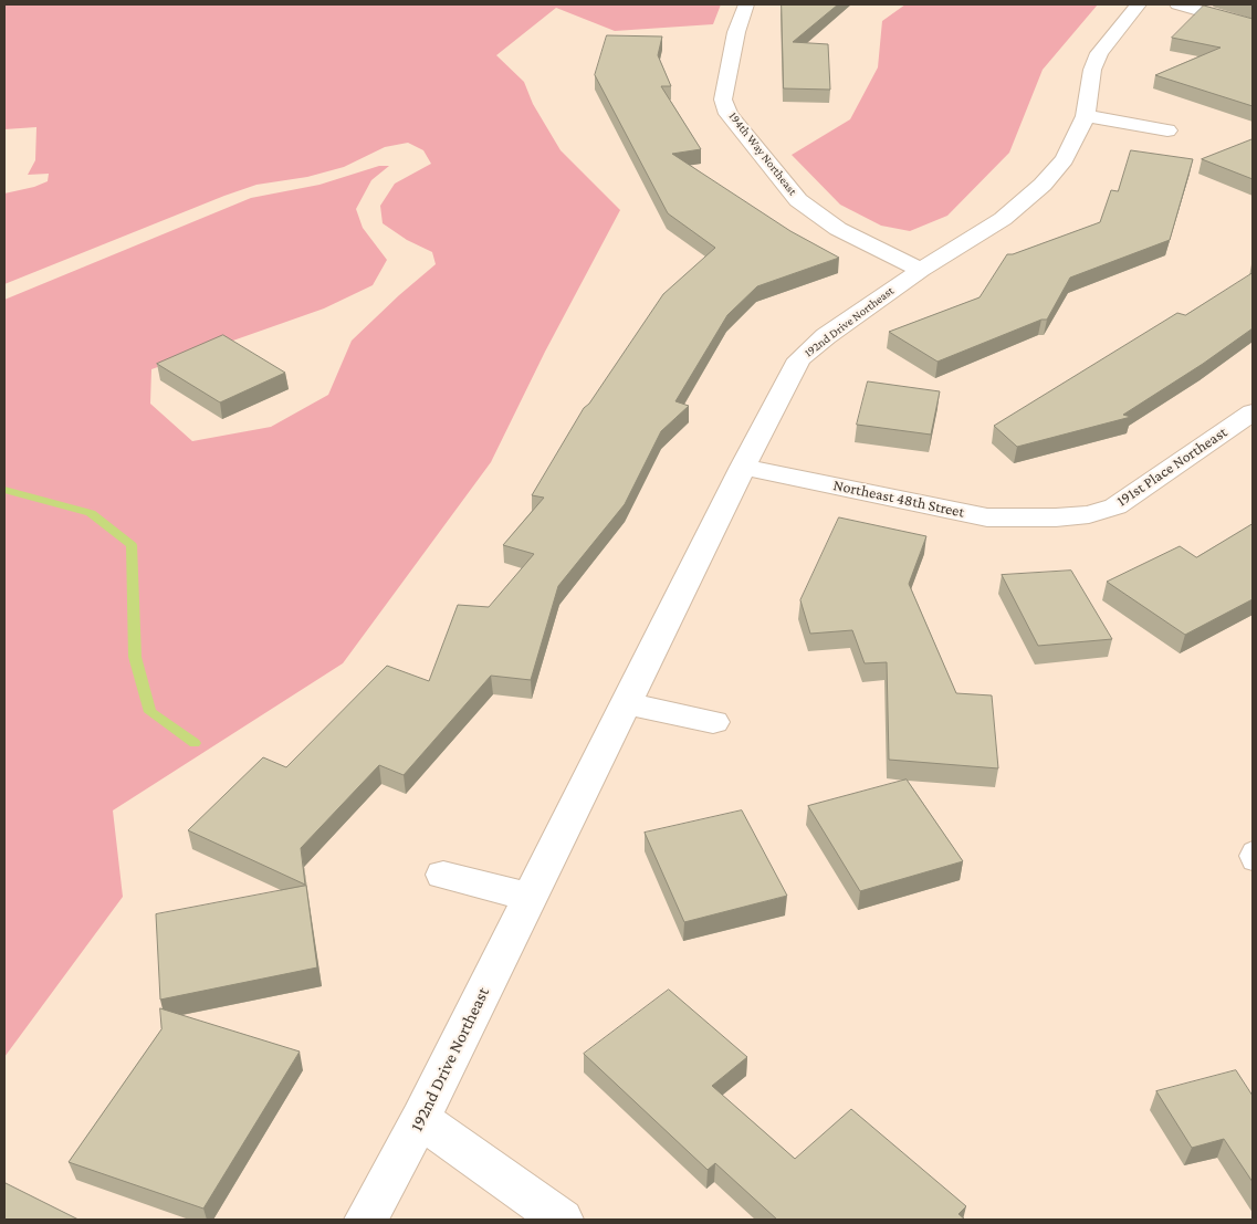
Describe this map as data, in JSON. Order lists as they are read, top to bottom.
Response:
{
  "streets": {
    "street": [
      "194th Way Northeast",
      "192nd Drive Northeast",
      "191st Place Northeast",
      "Northeast 48th Street"
    ]
  },
  "crossings": [
    ["194th Way Northeast", "192nd Drive Northeast"],
    ["192nd Drive Northeast", "Northeast 48th Street"],
    ["191st Place Northeast", "Northeast 48th Street"]
  ]
}
